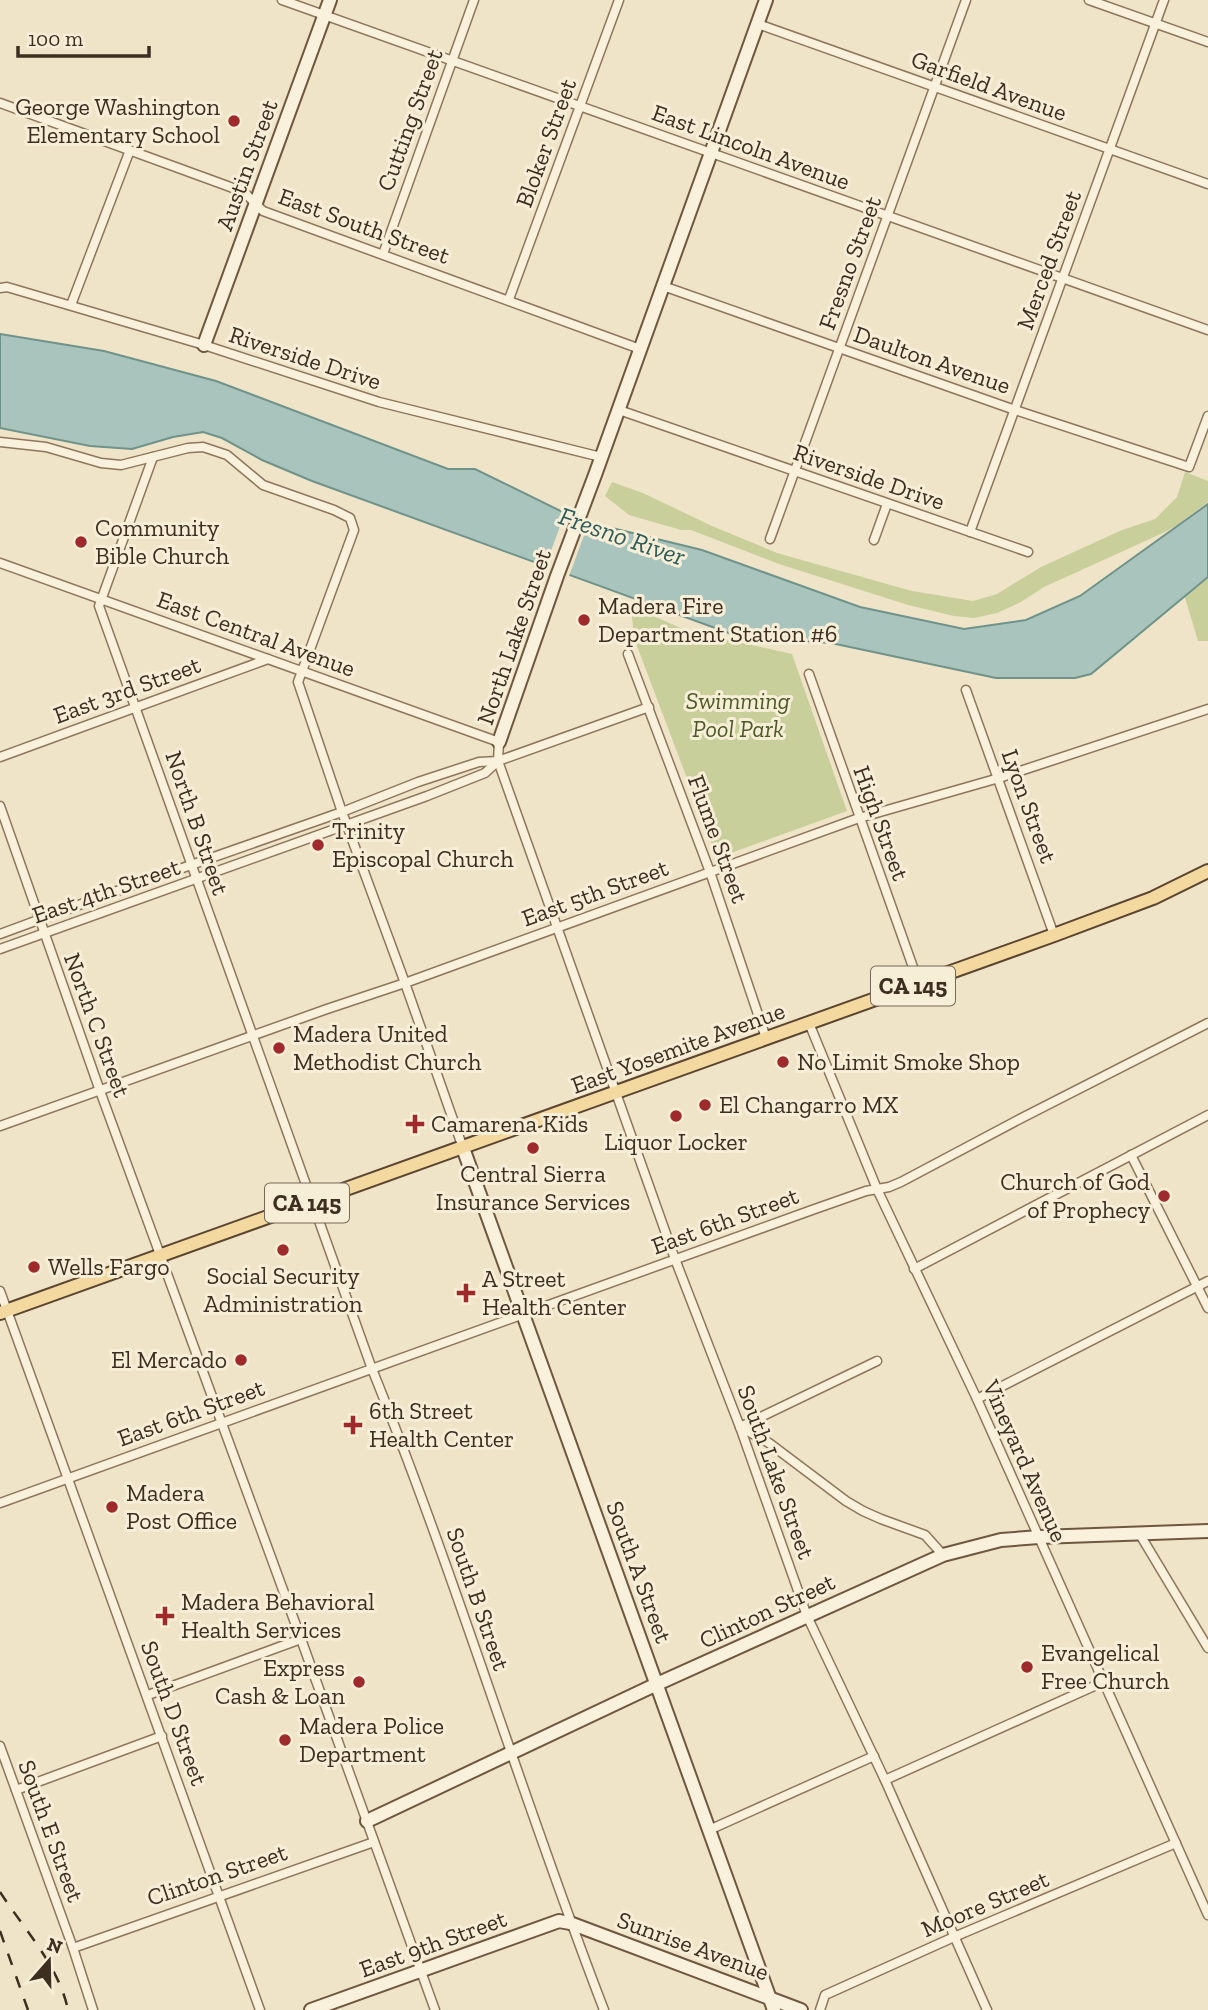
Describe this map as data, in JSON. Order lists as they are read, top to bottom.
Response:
{
  "streets": {
    "main road": ["CA 145", "East Yosemite Avenue"],
    "street": [
      "Garfield Avenue",
      "Cutting Street",
      "Bloker Street",
      "East Lincoln Avenue",
      "Austin Street",
      "East South Street",
      "Merced Street",
      "Fresno Street",
      "Riverside Drive",
      "Daulton Avenue",
      "East Central Avenue",
      "North Lake Street",
      "East 3rd Street",
      "Lyon Street",
      "North B Street",
      "High Street",
      "Flume Street",
      "East 4th Street",
      "East 5th Street",
      "North C Street",
      "East 6th Street",
      "Vineyard Avenue",
      "South Lake Street",
      "South A Street",
      "South B Street",
      "Clinton Street",
      "South D Street",
      "South E Street",
      "Moore Street",
      "East 9th Street",
      "Sunrise Avenue"
    ]
  },
  "crossings": [
    ["Garfield Avenue", "Merced Street"],
    ["Garfield Avenue", "Fresno Street"],
    ["Garfield Avenue", "North Lake Street"],
    ["Cutting Street", "East Lincoln Avenue"],
    ["Cutting Street", "East South Street"],
    ["Bloker Street", "East Lincoln Avenue"],
    ["Bloker Street", "East South Street"],
    ["East Lincoln Avenue", "Austin Street"],
    ["East Lincoln Avenue", "Merced Street"],
    ["East Lincoln Avenue", "Fresno Street"],
    ["East Lincoln Avenue", "North Lake Street"],
    ["Austin Street", "East South Street"],
    ["Austin Street", "Riverside Drive"],
    ["East South Street", "North Lake Street"],
    ["Merced Street", "Riverside Drive"],
    ["Merced Street", "Daulton Avenue"],
    ["Fresno Street", "Riverside Drive"],
    ["Fresno Street", "Daulton Avenue"],
    ["Riverside Drive", "North Lake Street"],
    ["Daulton Avenue", "North Lake Street"],
    ["East Central Avenue", "North Lake Street"],
    ["East Central Avenue", "East 3rd Street"],
    ["East Central Avenue", "North B Street"],
    ["North Lake Street", "East 4th Street"],
    ["North Lake Street", "East 5th Street"],
    ["North Lake Street", "East Yosemite Avenue"],
    ["North Lake Street", "South Lake Street"],
    ["East 3rd Street", "North B Street"],
    ["Lyon Street", "East 5th Street"],
    ["Lyon Street", "East Yosemite Avenue"],
    ["North B Street", "East 4th Street"],
    ["North B Street", "East 5th Street"],
    ["North B Street", "East Yosemite Avenue"],
    ["North B Street", "South B Street"],
    ["High Street", "East 5th Street"],
    ["High Street", "East Yosemite Avenue"],
    ["Flume Street", "East 4th Street"],
    ["Flume Street", "East 5th Street"],
    ["Flume Street", "East Yosemite Avenue"],
    ["East 4th Street", "North C Street"],
    ["East 5th Street", "North C Street"],
    ["North C Street", "East Yosemite Avenue"],
    ["North C Street", "East 6th Street"],
    ["North C Street", "Clinton Street"],
    ["North C Street", "East 9th Street"],
    ["East Yosemite Avenue", "Vineyard Avenue"],
    ["East Yosemite Avenue", "South Lake Street"],
    ["East Yosemite Avenue", "South A Street"],
    ["East Yosemite Avenue", "South B Street"],
    ["East Yosemite Avenue", "South D Street"],
    ["East 6th Street", "Vineyard Avenue"],
    ["East 6th Street", "South Lake Street"],
    ["East 6th Street", "South A Street"],
    ["East 6th Street", "South B Street"],
    ["East 6th Street", "South D Street"],
    ["Vineyard Avenue", "Clinton Street"],
    ["Vineyard Avenue", "Moore Street"],
    ["South Lake Street", "Clinton Street"],
    ["South Lake Street", "Moore Street"],
    ["South A Street", "Clinton Street"],
    ["South A Street", "Sunrise Avenue"],
    ["South B Street", "Clinton Street"],
    ["South B Street", "East 9th Street"],
    ["South B Street", "Sunrise Avenue"],
    ["Clinton Street", "South D Street"],
    ["Clinton Street", "South E Street"],
    ["East 9th Street", "Sunrise Avenue"]
  ],
  "water": ["Fresno River"],
  "parks": ["Swimming Pool Park"],
  "places": {
    "other": [
      "George Washington Elementary School",
      "Community Bible Church",
      "Madera Fire Department Station #6",
      "Trinity Episcopal Church",
      "Madera United Methodist Church",
      "No Limit Smoke Shop",
      "El Changarro MX",
      "Liquor Locker",
      "Central Sierra Insurance Services",
      "Church of God of Prophecy",
      "Social Security Administration",
      "Wells Fargo",
      "El Mercado",
      "Madera Post Office",
      "Evangelical Free Church",
      "Express Cash & Loan",
      "Madera Police Department"
    ],
    "health": [
      "Camarena Kids",
      "A Street Health Center",
      "6th Street Health Center",
      "Madera Behavioral Health Services"
    ]
  },
  "scale_bar": "100 m",
  "north": "top"
}
